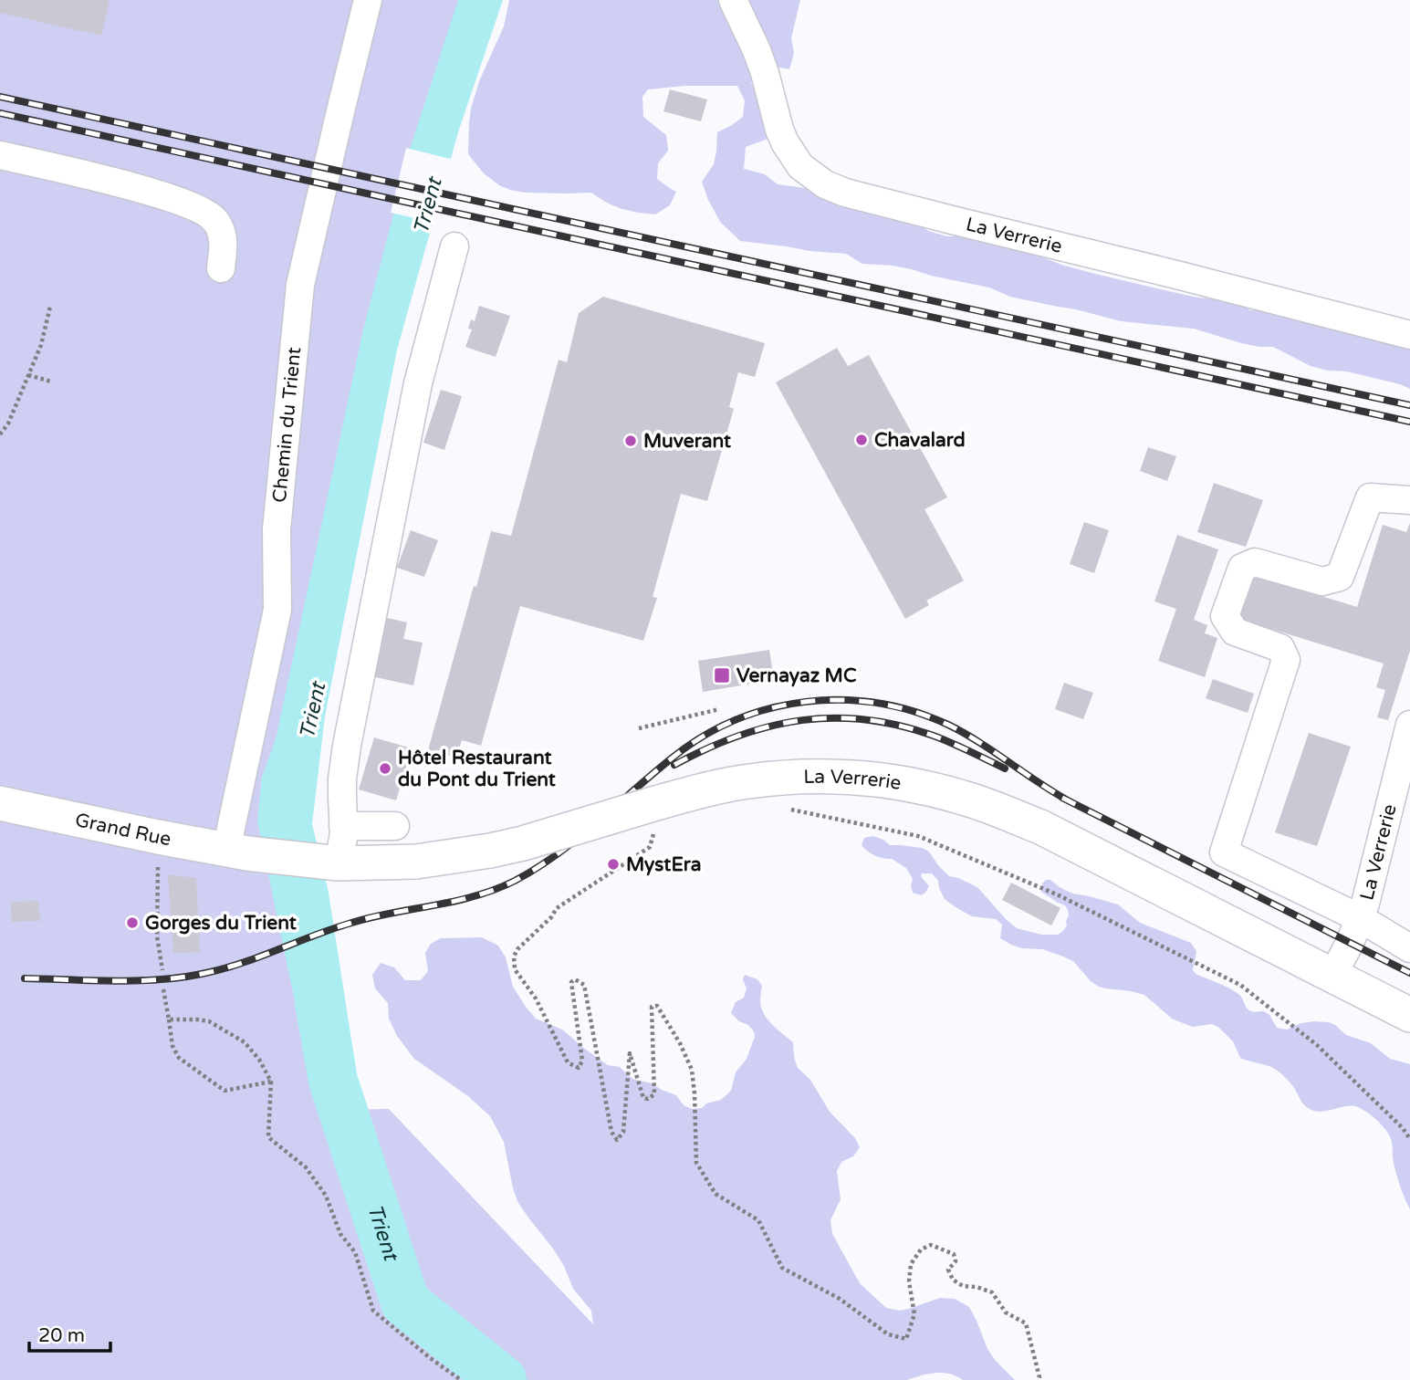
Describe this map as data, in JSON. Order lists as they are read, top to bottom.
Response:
{
  "streets": {
    "main road": ["La Verrerie", "Grand Rue"],
    "street": ["Chemin du Trient"]
  },
  "crossings": [
    ["La Verrerie", "Grand Rue"],
    ["Chemin du Trient", "Grand Rue"]
  ],
  "water": ["Trient"],
  "places": {
    "other": [
      "Chavalard",
      "Muverant",
      "Hôtel Restaurant du Pont du Trient",
      "MystEra",
      "Gorges du Trient"
    ],
    "transit": ["Vernayaz MC"]
  },
  "scale_bar": "20 m"
}
